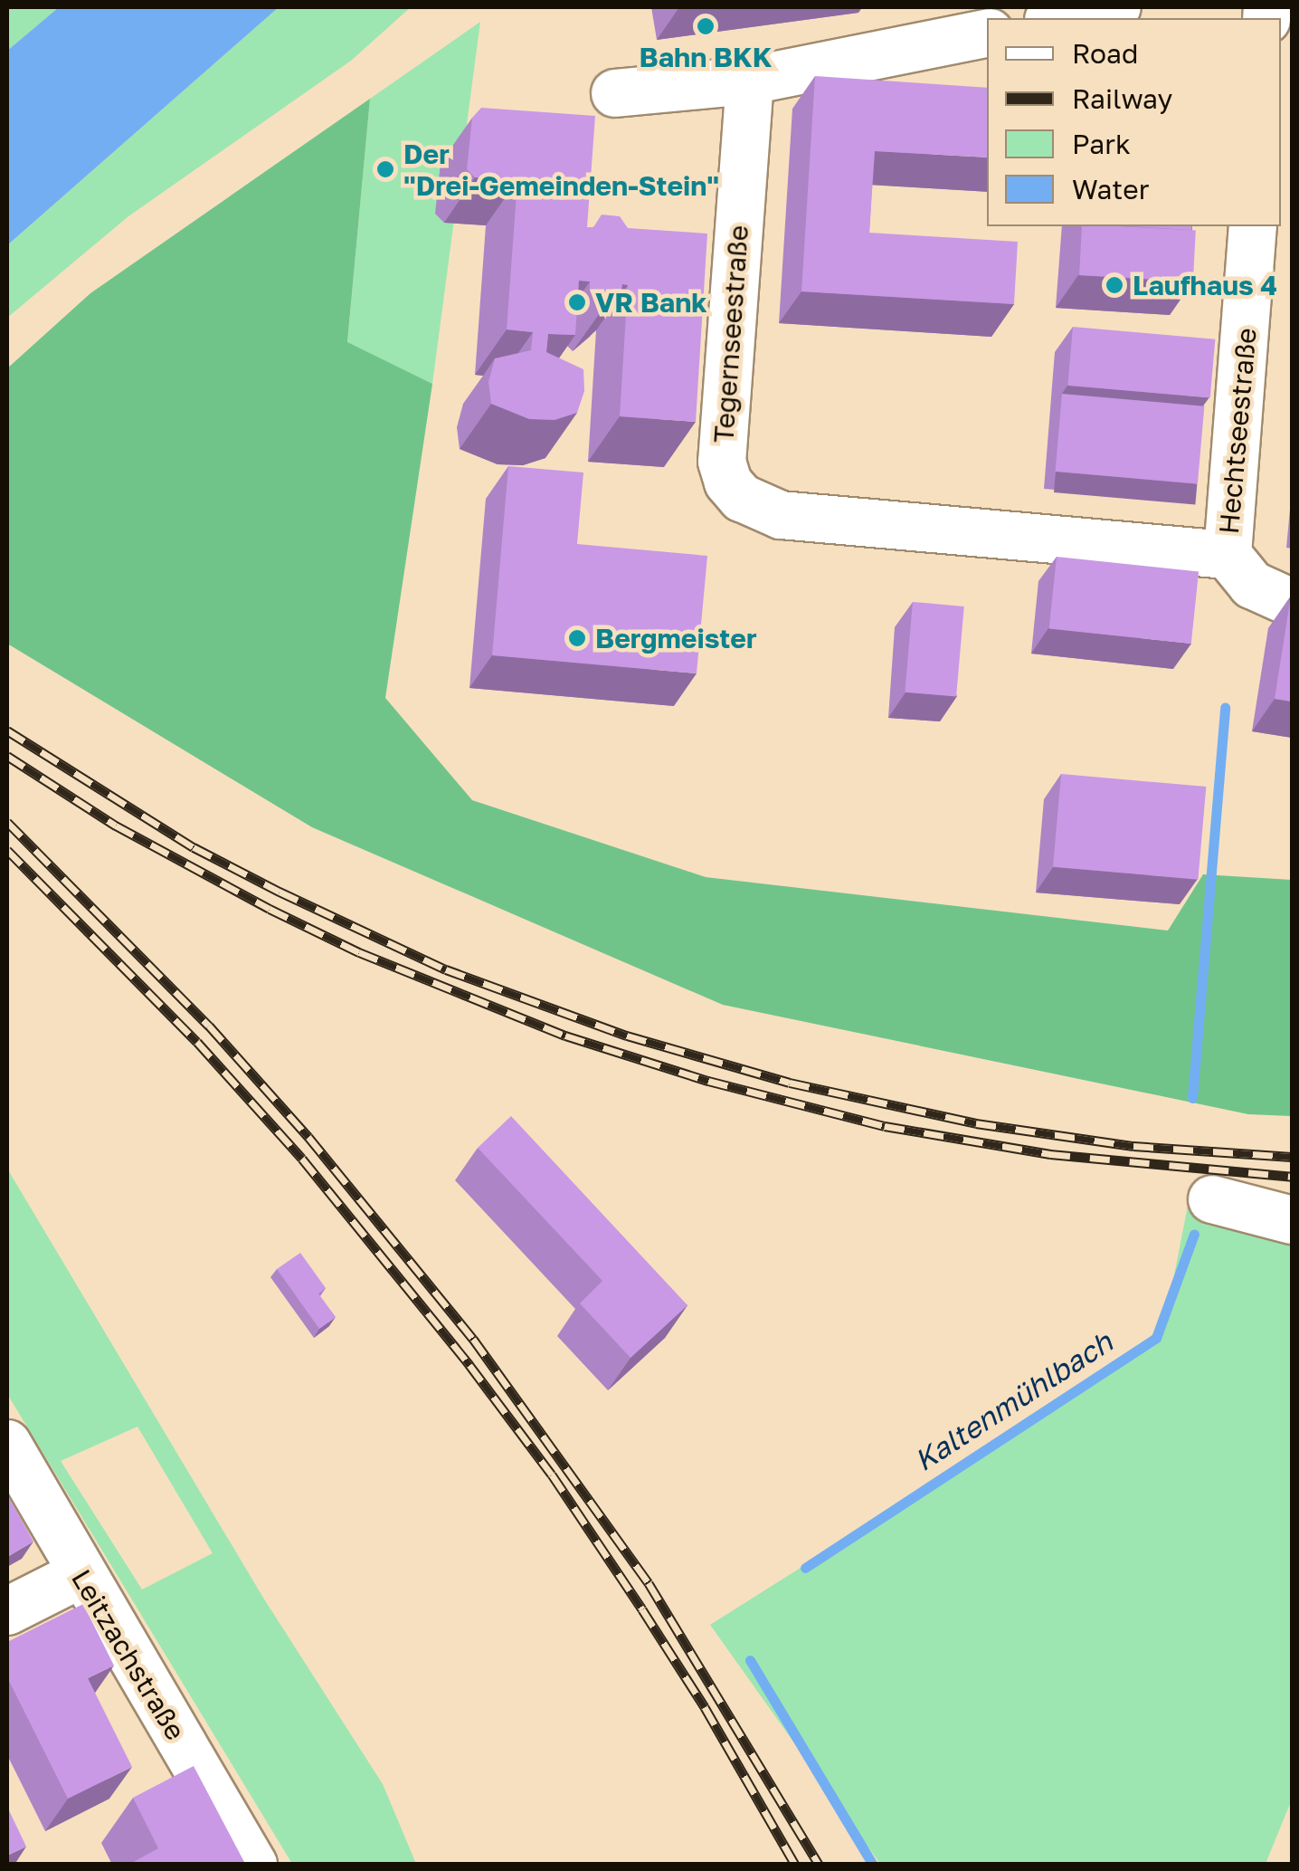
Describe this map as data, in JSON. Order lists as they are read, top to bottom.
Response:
{
  "streets": {
    "street": ["Tegernseestraße", "Hechtseestraße", "Leitzachstraße"]
  },
  "crossings": [
    ["Tegernseestraße", "Hechtseestraße"]
  ],
  "water": ["Kaltenmühlbach"],
  "places": [
    "Bahn BKK",
    "Der \"Drei-Gemeinden-Stein\"",
    "Laufhaus 4",
    "VR Bank",
    "Bergmeister"
  ],
  "legend": [
    "Road",
    "Railway",
    "Park",
    "Water"
  ]
}
